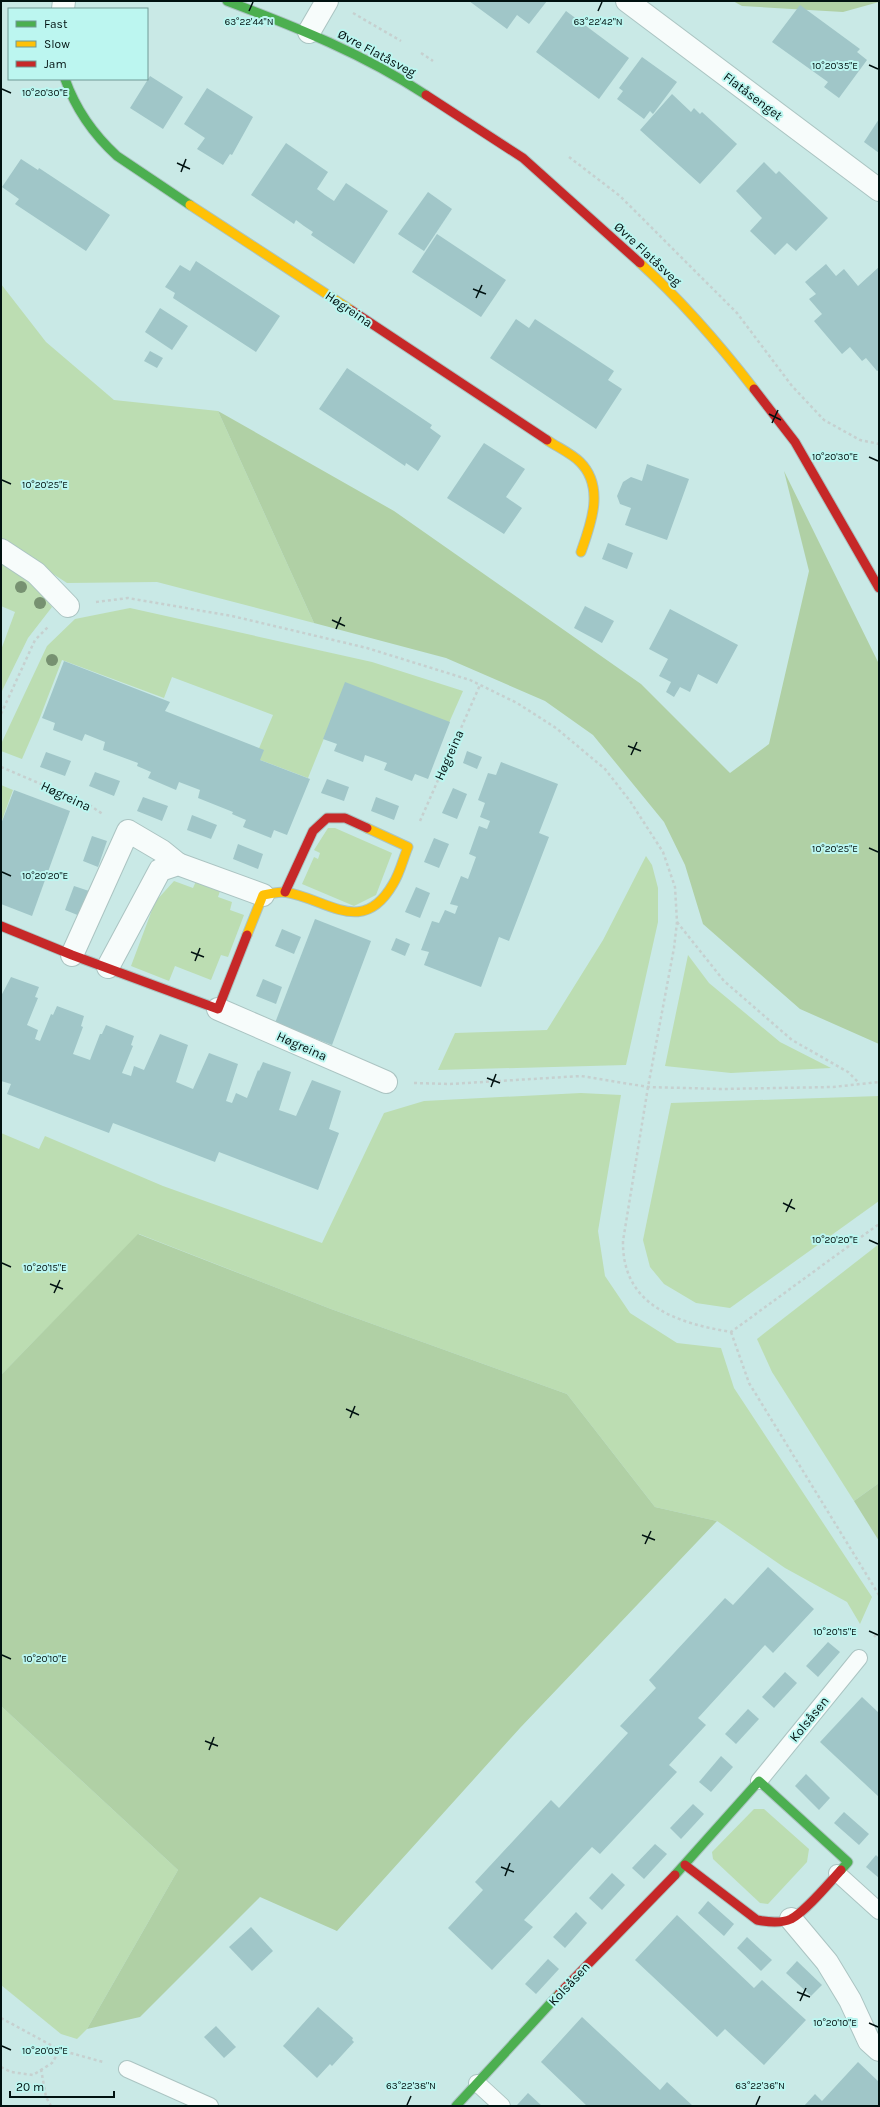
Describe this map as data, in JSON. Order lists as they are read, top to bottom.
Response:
{
  "streets": {
    "street": [
      "Øvre Flatåsveg",
      "Flatåsenget",
      "Høgreina",
      "Kolsåsen"
    ]
  },
  "legend": ["Fast", "Slow", "Jam"],
  "scale_bar": "20 m",
  "coordinates": [
    "63°22'44\"N",
    "63°22'42\"N",
    "10°20'35\"E",
    "10°20'30\"E",
    "10°20'25\"E",
    "10°20'20\"E",
    "10°20'15\"E",
    "10°20'10\"E",
    "10°20'05\"E",
    "63°22'38\"N",
    "63°22'36\"N"
  ]
}
